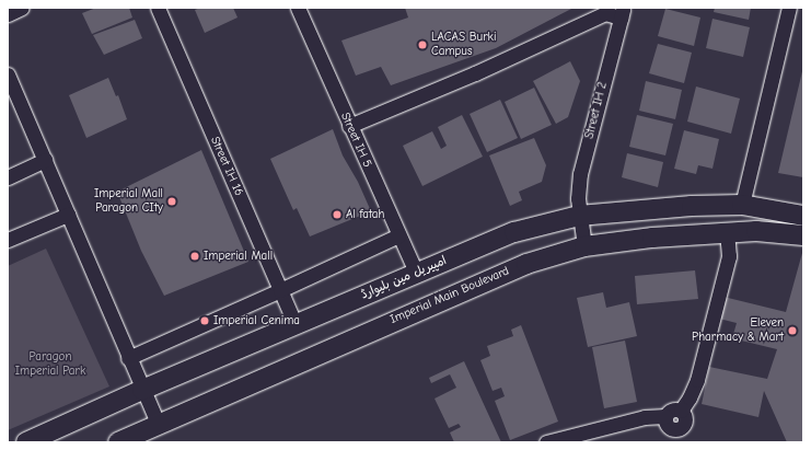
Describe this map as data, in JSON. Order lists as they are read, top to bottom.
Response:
{
  "streets": {
    "street": [
      "Street IH 2",
      "Street IH 5",
      "Street IH 16",
      "امپیریل مین بلیوارڈ",
      "Imperial Main Boulevard"
    ]
  },
  "crossings": [
    ["Street IH 2", "امپیریل مین بلیوارڈ"],
    ["Street IH 2", "Imperial Main Boulevard"],
    ["Street IH 5", "امپیریل مین بلیوارڈ"],
    ["Street IH 16", "امپیریل مین بلیوارڈ"]
  ],
  "parks": ["Paragon Imperial Park"],
  "places": [
    "LACAS Burki Campus",
    "Imperial Mall Paragon CIty",
    "Al fatah",
    "Imperial Mall",
    "Imperial Cenima",
    "Eleven Pharmacy & Mart"
  ]
}
